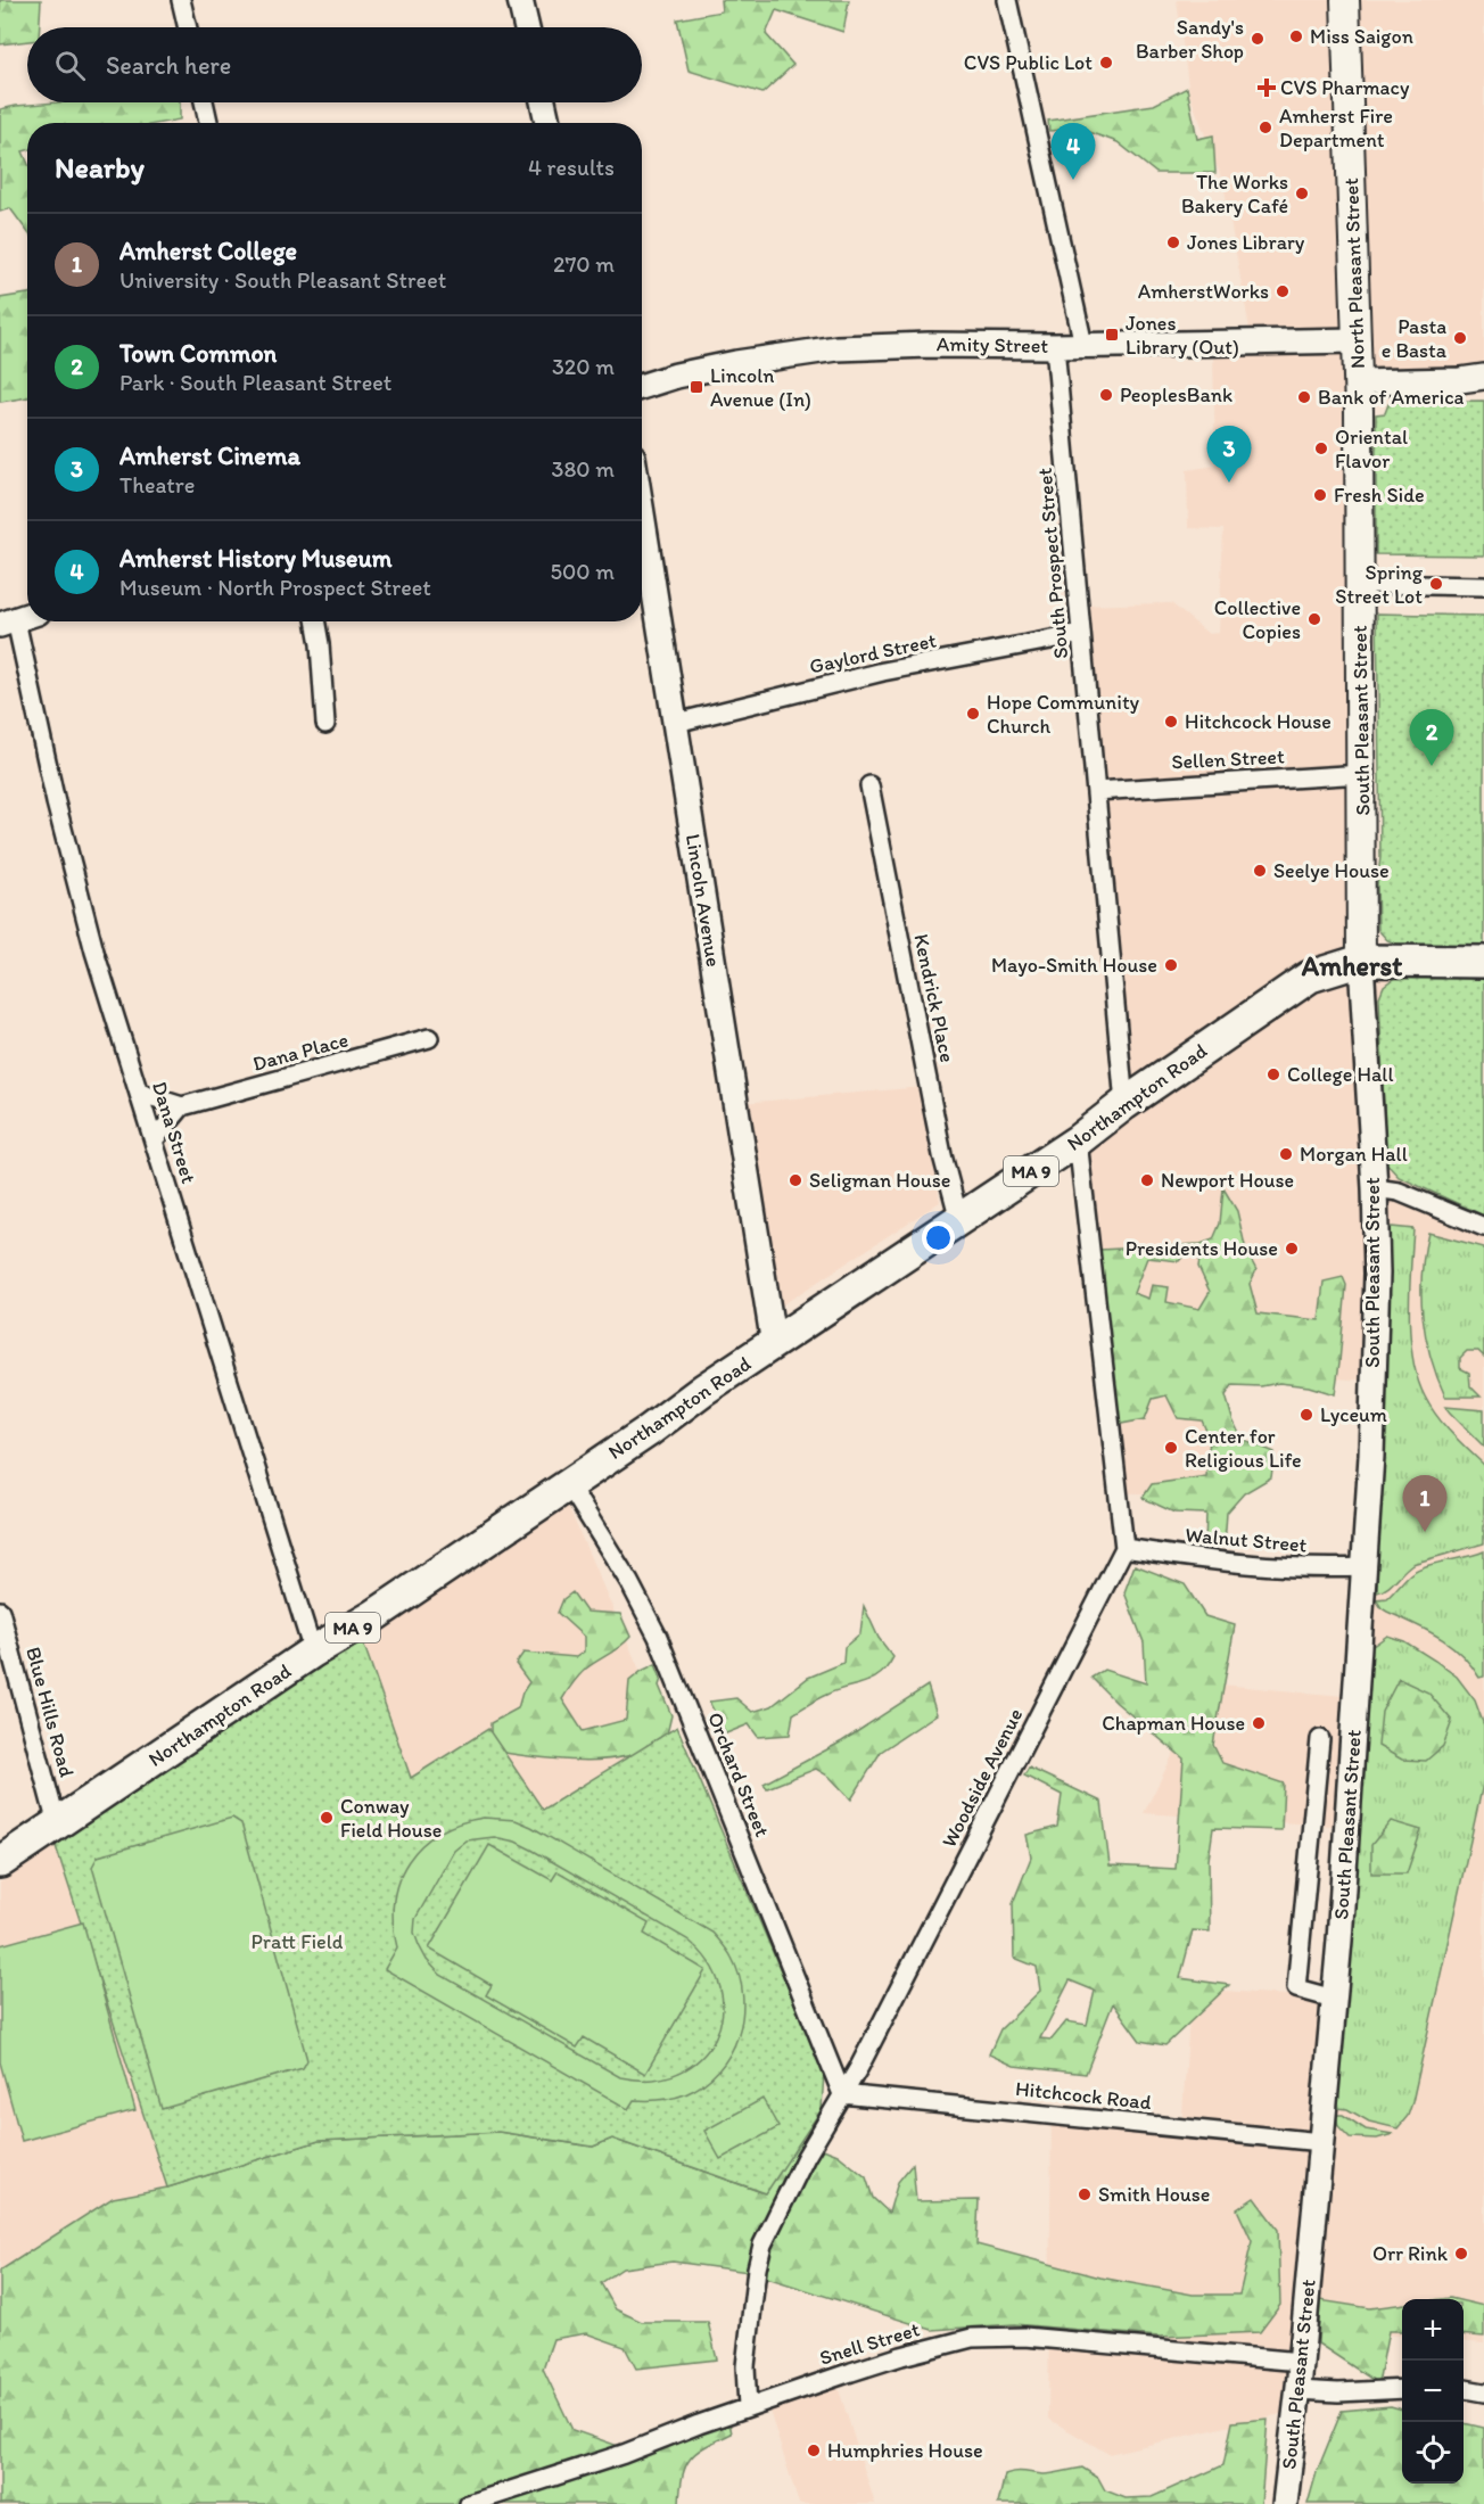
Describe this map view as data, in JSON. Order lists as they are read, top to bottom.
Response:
{
  "streets": {
    "highway": ["Northampton Road", "MA 9"],
    "main road": [
      "North Pleasant Street",
      "Amity Street",
      "South Pleasant Street",
      "Lincoln Avenue"
    ],
    "street": [
      "South Prospect Street",
      "Gaylord Street",
      "Sellen Street",
      "Kendrick Place",
      "Dana Place",
      "Dana Street",
      "Walnut Street",
      "Blue Hills Road",
      "Orchard Street",
      "Woodside Avenue",
      "Hitchcock Road",
      "Snell Street"
    ]
  },
  "crossings": [
    ["North Pleasant Street", "Amity Street"],
    ["North Pleasant Street", "South Pleasant Street"],
    ["Amity Street", "South Prospect Street"],
    ["South Prospect Street", "Gaylord Street"],
    ["South Prospect Street", "Sellen Street"],
    ["South Prospect Street", "Northampton Road"],
    ["Gaylord Street", "Lincoln Avenue"],
    ["South Pleasant Street", "Sellen Street"],
    ["South Pleasant Street", "Northampton Road"],
    ["South Pleasant Street", "MA 9"],
    ["South Pleasant Street", "Walnut Street"],
    ["South Pleasant Street", "Hitchcock Road"],
    ["South Pleasant Street", "Snell Street"],
    ["Lincoln Avenue", "Northampton Road"],
    ["Kendrick Place", "Northampton Road"],
    ["Northampton Road", "Dana Street"],
    ["Northampton Road", "MA 9"],
    ["Northampton Road", "Blue Hills Road"],
    ["Northampton Road", "Orchard Street"],
    ["Walnut Street", "Woodside Avenue"],
    ["Orchard Street", "Woodside Avenue"],
    ["Orchard Street", "Hitchcock Road"],
    ["Woodside Avenue", "Hitchcock Road"],
    ["Woodside Avenue", "Snell Street"]
  ],
  "districts": ["Amherst"],
  "parks": ["Pratt Field"],
  "places": {
    "other": [
      "Miss Saigon",
      "Sandy's Barber Shop",
      "CVS Public Lot",
      "Amherst Fire Department",
      "The Works Bakery Café",
      "Jones Library",
      "AmherstWorks",
      "Pasta e Basta",
      "PeoplesBank",
      "Bank of America",
      "Oriental Flavor",
      "Fresh Side",
      "Spring Street Lot",
      "Collective Copies",
      "Hope Community Church",
      "Hitchcock House",
      "Seelye House",
      "Mayo-Smith House",
      "College Hall",
      "Morgan Hall",
      "Seligman House",
      "Newport House",
      "Presidents House",
      "Lyceum",
      "Center for Religious Life",
      "Chapman House",
      "Conway Field House",
      "Smith House",
      "Orr Rink",
      "Humphries House"
    ],
    "health": ["CVS Pharmacy"],
    "transit": ["Jones Library (Out)", "Lincoln Avenue (In)"]
  },
  "page": {
    "search": "Search here",
    "pins": [
      "4",
      "3",
      "2",
      "1"
    ],
    "heading": ["Nearby", "4 results"],
    "list": [
      {
        "mark": "1",
        "name": "Amherst College",
        "note": "University · South Pleasant Street",
        "value": "270 m"
      },
      {
        "mark": "2",
        "name": "Town Common",
        "note": "Park · South Pleasant Street",
        "value": "320 m"
      },
      {
        "mark": "3",
        "name": "Amherst Cinema",
        "note": "Theatre",
        "value": "380 m"
      },
      {
        "mark": "4",
        "name": "Amherst History Museum",
        "note": "Museum · North Prospect Street",
        "value": "500 m"
      }
    ],
    "map_buttons": ["+", "−"]
  }
}
